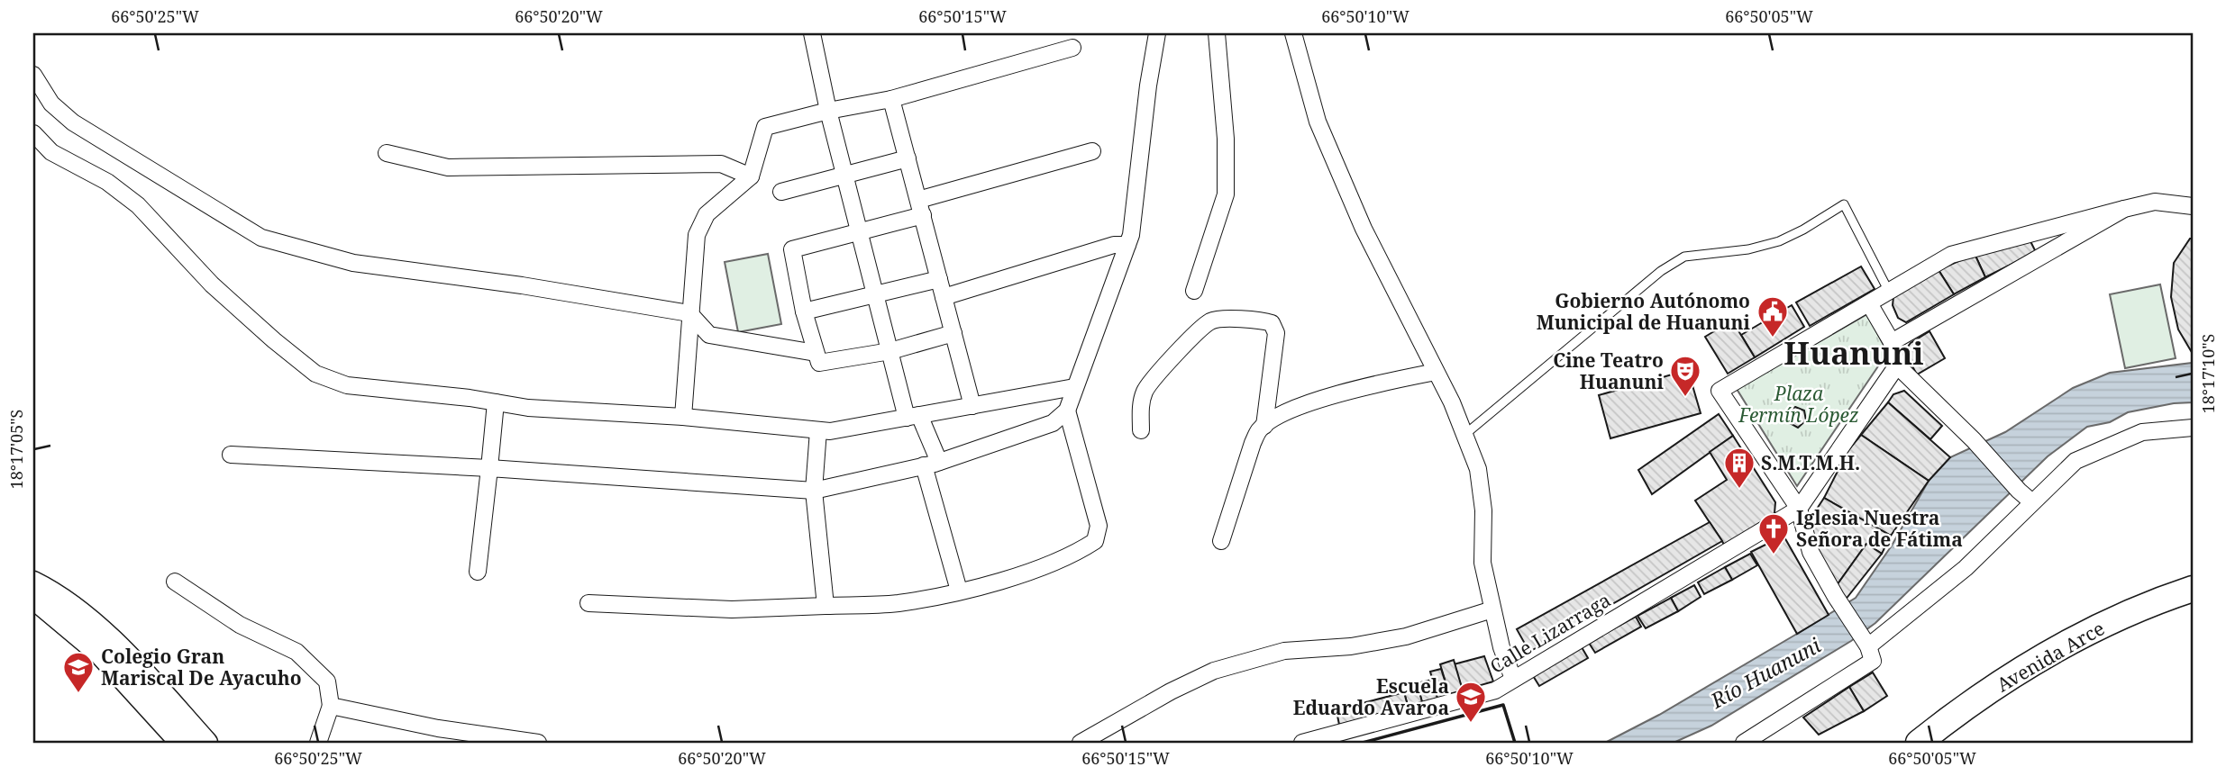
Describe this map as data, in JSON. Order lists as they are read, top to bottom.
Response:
{
  "streets": {
    "main road": ["Avenida Arce"],
    "street": ["Calle Lizarraga"]
  },
  "districts": ["Huanuni"],
  "water": ["Río Huanuni"],
  "parks": ["Plaza Fermín López"],
  "places": {
    "public building": ["Gobierno Autónomo Municipal de Huanuni"],
    "theatre": ["Cine Teatro Huanuni"],
    "building": ["S.M.T.M.H."],
    "church": ["Iglesia Nuestra Señora de Fátima"],
    "school or university": ["Colegio Gran Mariscal De Ayacuho", "Escuela Eduardo Avaroa"]
  },
  "coordinates": [
    "66°50'25\"W",
    "66°50'20\"W",
    "66°50'15\"W",
    "66°50'10\"W",
    "66°50'05\"W",
    "18°17'10\"S",
    "18°17'05\"S"
  ]
}
